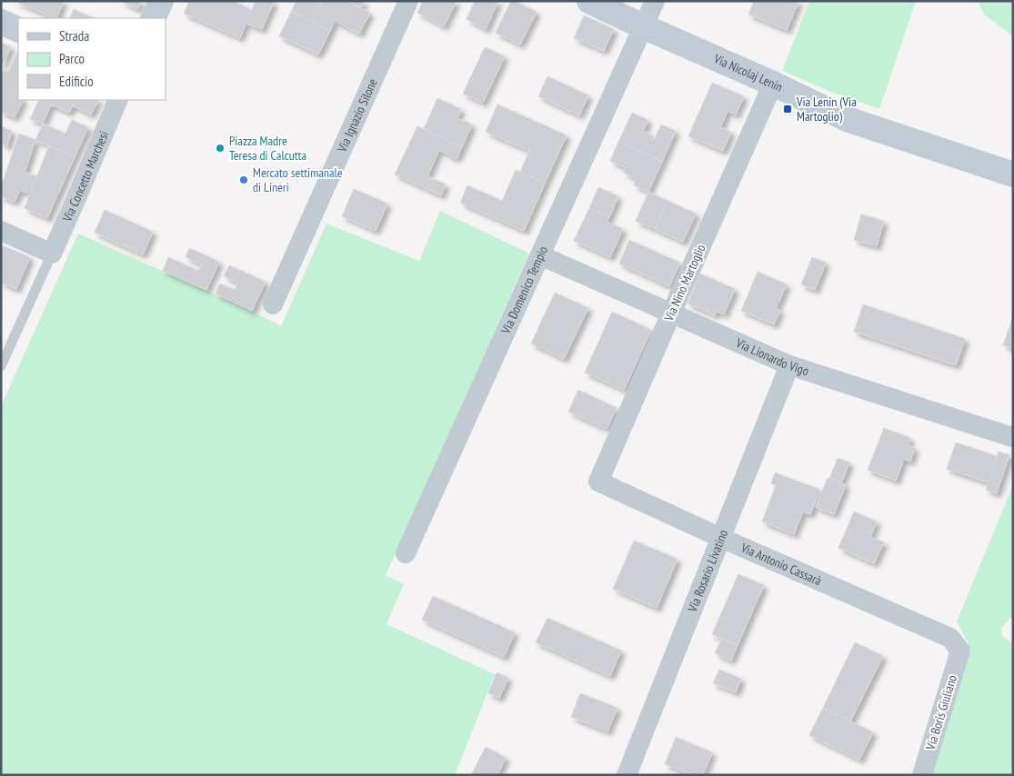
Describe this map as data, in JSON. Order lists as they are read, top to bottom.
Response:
{
  "streets": {
    "main road": ["Via Nicolaj Lenin"],
    "street": [
      "Via Ignazio Silone",
      "Via Concetto Marchesi",
      "Via Nino Martoglio",
      "Via Domenico Tempio",
      "Via Lionardo Vigo",
      "Via Antonio Cassarà",
      "Via Rosario Livatino",
      "Via Boris Giuliano"
    ]
  },
  "crossings": [
    ["Via Nicolaj Lenin", "Via Nino Martoglio"],
    ["Via Nicolaj Lenin", "Via Domenico Tempio"],
    ["Via Nino Martoglio", "Via Lionardo Vigo"],
    ["Via Nino Martoglio", "Via Antonio Cassarà"],
    ["Via Domenico Tempio", "Via Lionardo Vigo"],
    ["Via Lionardo Vigo", "Via Rosario Livatino"],
    ["Via Antonio Cassarà", "Via Rosario Livatino"],
    ["Via Antonio Cassarà", "Via Boris Giuliano"]
  ],
  "places": {
    "transit": ["Via Lenin (Via Martoglio)"],
    "other": ["Piazza Madre Teresa di Calcutta", "Mercato settimanale di Lineri"]
  },
  "legend": ["Strada", "Parco", "Edificio"]
}
